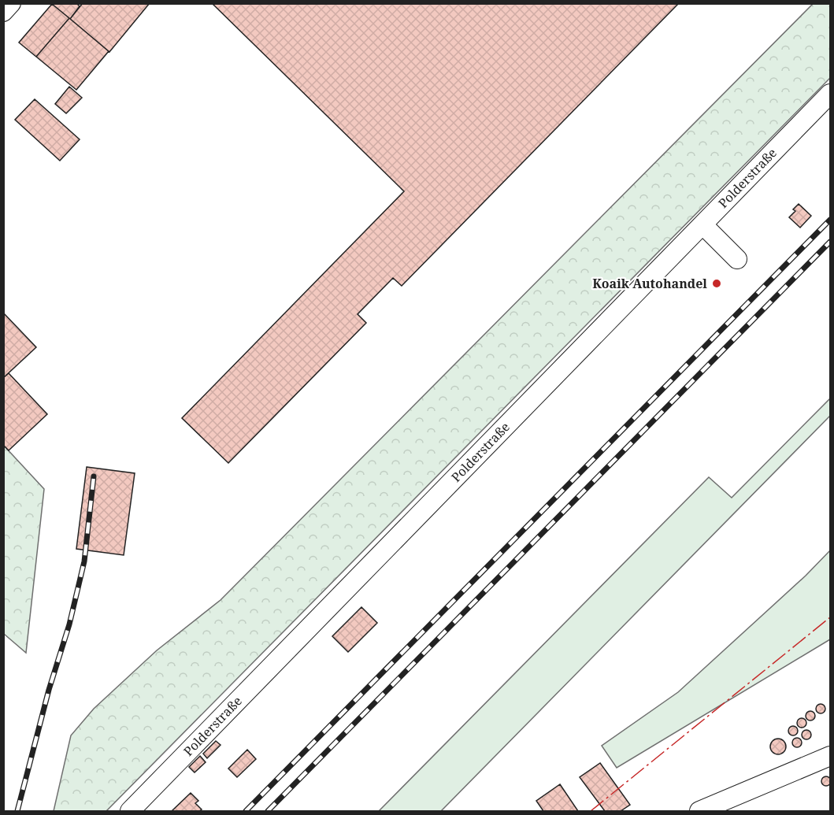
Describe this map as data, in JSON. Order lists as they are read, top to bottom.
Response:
{
  "streets": {
    "street": ["Polderstraße"]
  },
  "places": ["Koaik Autohandel"]
}
